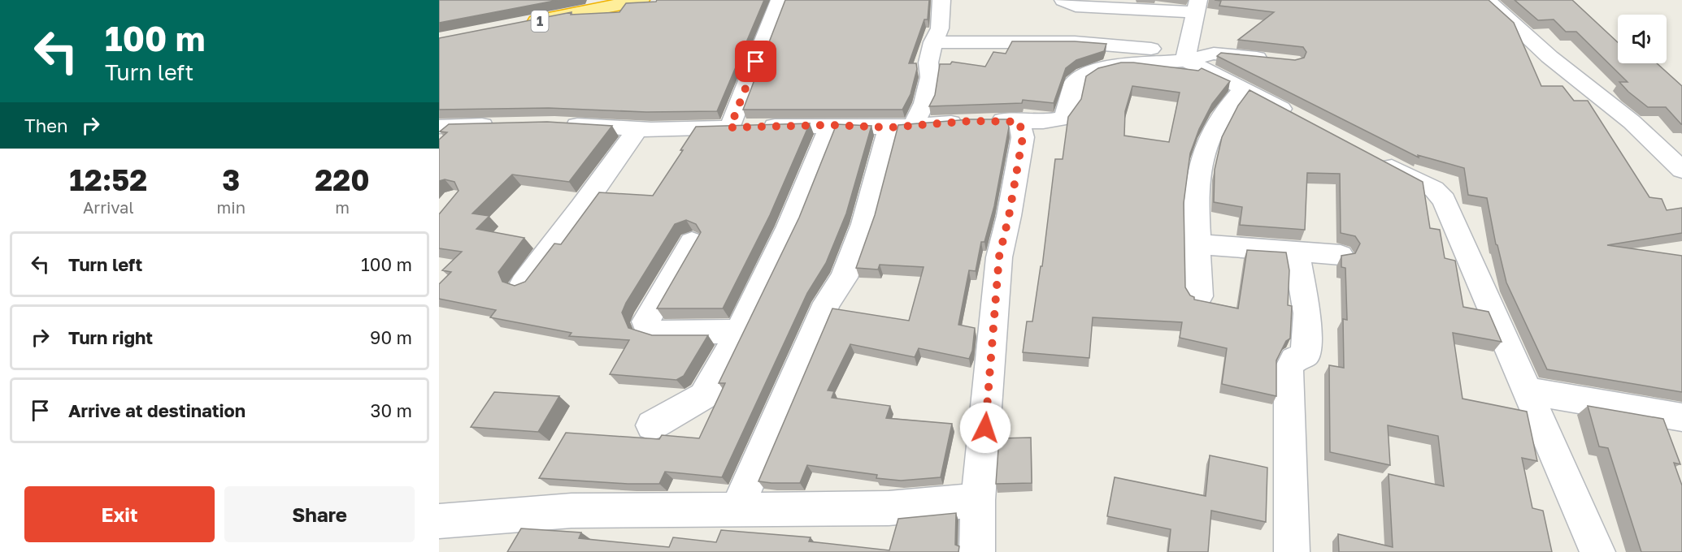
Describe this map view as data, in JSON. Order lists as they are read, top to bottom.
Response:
{
  "streets": {
    "highway": ["1"]
  },
  "page": {
    "turn": ["100 m", "Turn left"],
    "then": "Then",
    "eta": [
      "12:52",
      "Arrival",
      "3",
      "min",
      "220",
      "m"
    ],
    "list": [
      {
        "name": "Turn left",
        "value": "100 m"
      },
      {
        "name": "Turn right",
        "value": "90 m"
      },
      {
        "name": "Arrive at destination",
        "value": "30 m"
      }
    ],
    "buttons": ["Exit", "Share"]
  }
}
